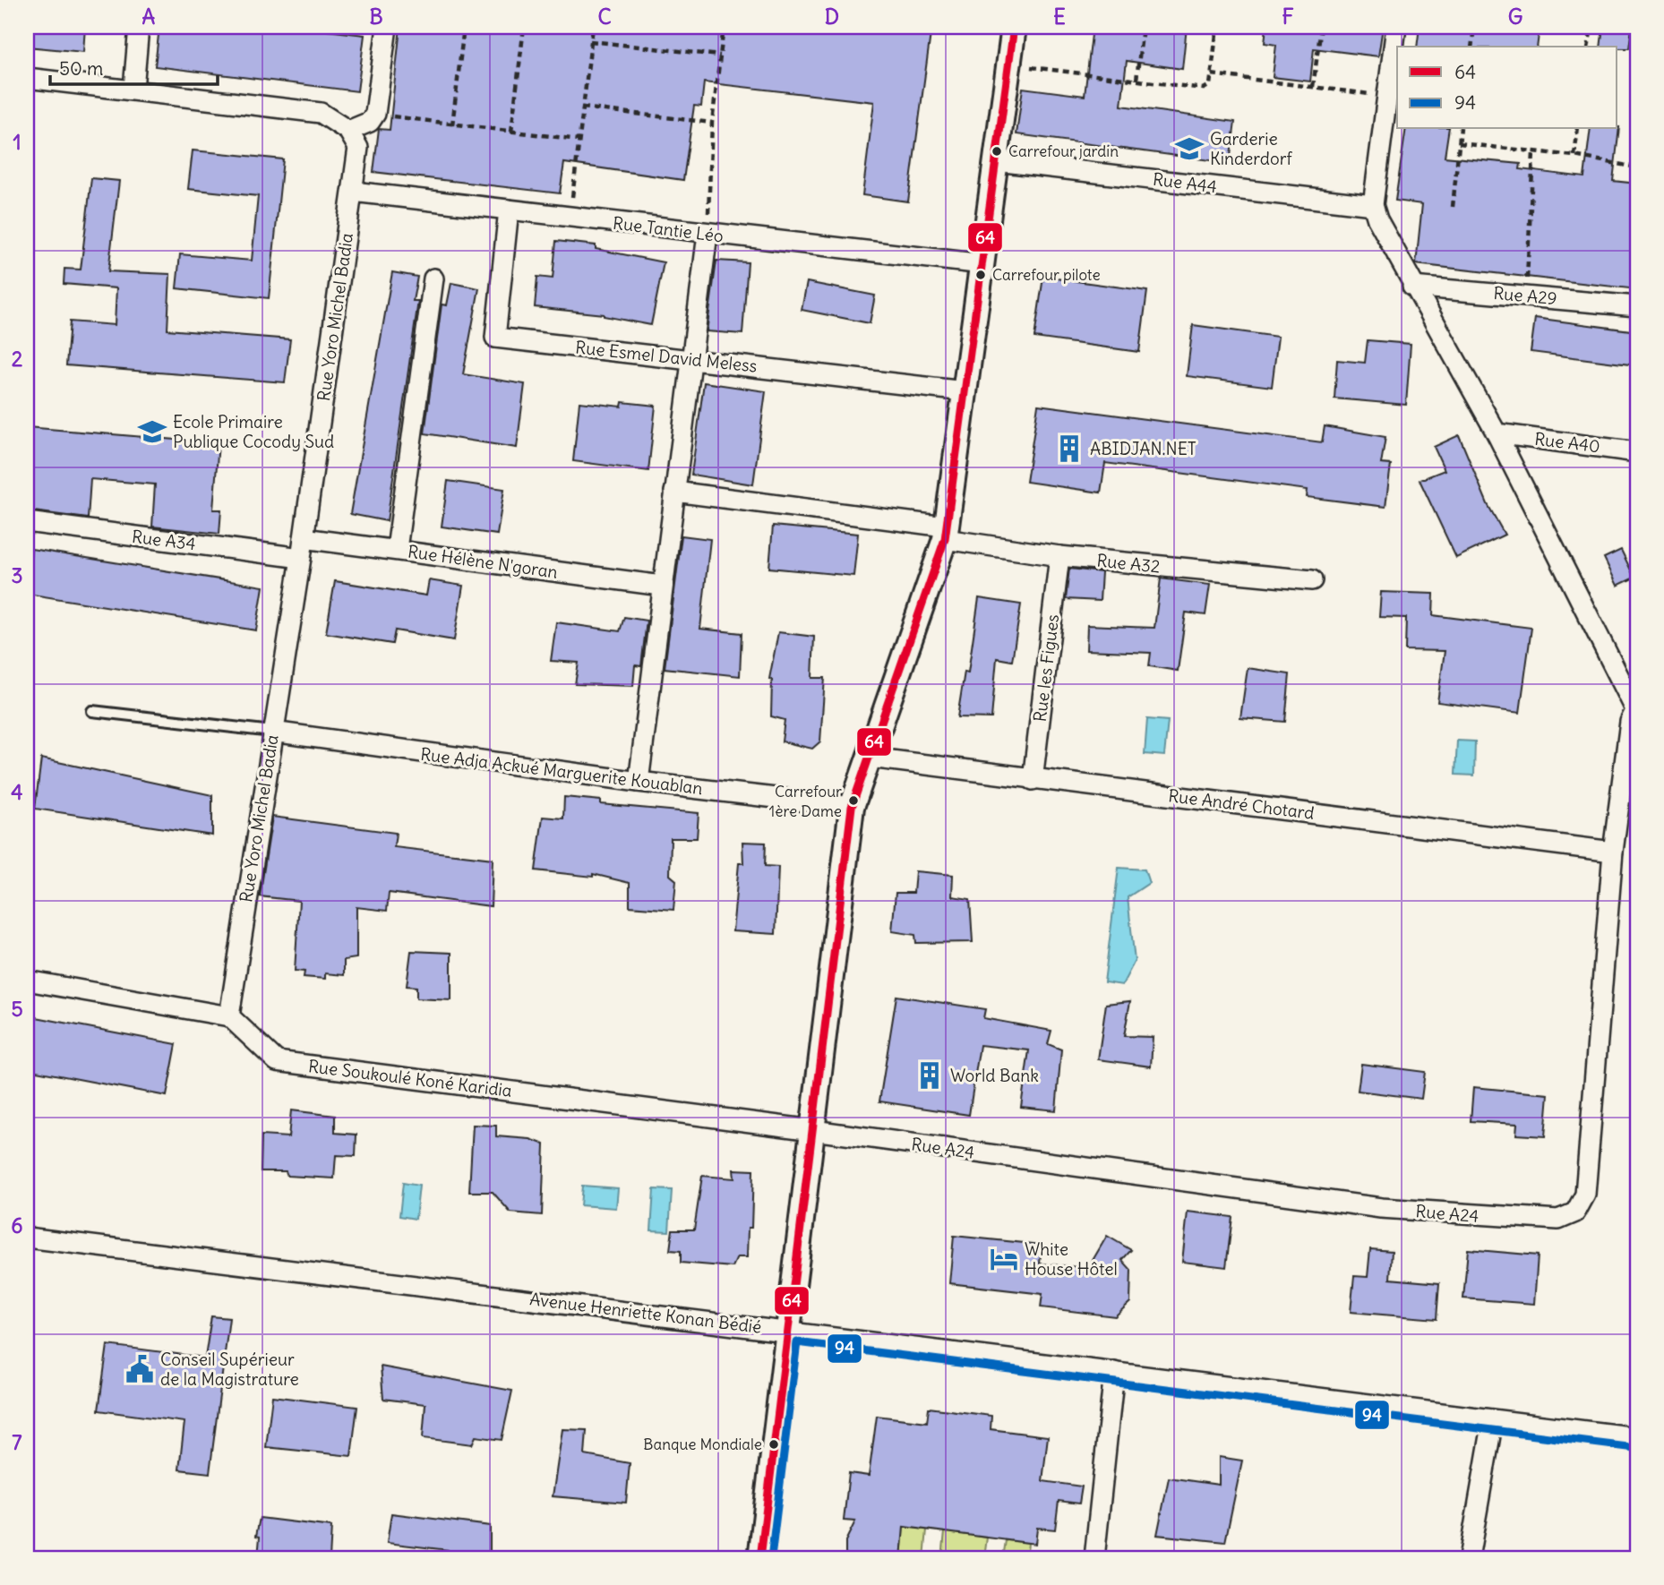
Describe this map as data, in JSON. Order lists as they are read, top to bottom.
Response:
{
  "streets": {
    "street": [
      "Rue A44",
      "Rue Tantie Léo",
      "Rue A29",
      "Rue Yoro Michel Badia",
      "Rue Esmel David Meless",
      "Rue A40",
      "Rue A34",
      "Rue Hélène N'goran",
      "Rue A32",
      "Rue les Figues",
      "Rue Adja Ackué Marguerite Kouablan",
      "Rue André Chotard",
      "Rue Soukoulé Koné Karidia",
      "Rue A24",
      "Avenue Henriette Konan Bédié"
    ]
  },
  "crossings": [
    ["Rue Tantie Léo", "Rue Yoro Michel Badia"],
    ["Rue Tantie Léo", "Rue Esmel David Meless"],
    ["Rue Yoro Michel Badia", "Rue A34"],
    ["Rue Yoro Michel Badia", "Rue Hélène N'goran"],
    ["Rue Yoro Michel Badia", "Rue Adja Ackué Marguerite Kouablan"],
    ["Rue Yoro Michel Badia", "Rue Soukoulé Koné Karidia"],
    ["Rue A32", "Rue les Figues"],
    ["Rue les Figues", "Rue André Chotard"],
    ["Rue André Chotard", "Rue A24"],
    ["Rue Soukoulé Koné Karidia", "Rue A24"]
  ],
  "places": {
    "school or university": ["Garderie Kinderdorf", "Ecole Primaire Publique Cocody Sud"],
    "other": [
      "Carrefour jardin",
      "Carrefour pilote",
      "Carrefour 1ère Dame",
      "Banque Mondiale"
    ],
    "building": ["ABIDJAN.NET", "World Bank"],
    "hotel": ["White House Hôtel"],
    "public building": ["Conseil Supérieur de la Magistrature"]
  },
  "lines": ["transit line 64", "transit line 94"],
  "legend": ["64", "94"],
  "scale_bar": "50 m",
  "grid": {
    "columns": [
      "A",
      "B",
      "C",
      "D",
      "E",
      "F",
      "G"
    ],
    "rows": [
      "1",
      "2",
      "3",
      "4",
      "5",
      "6",
      "7"
    ]
  }
}
